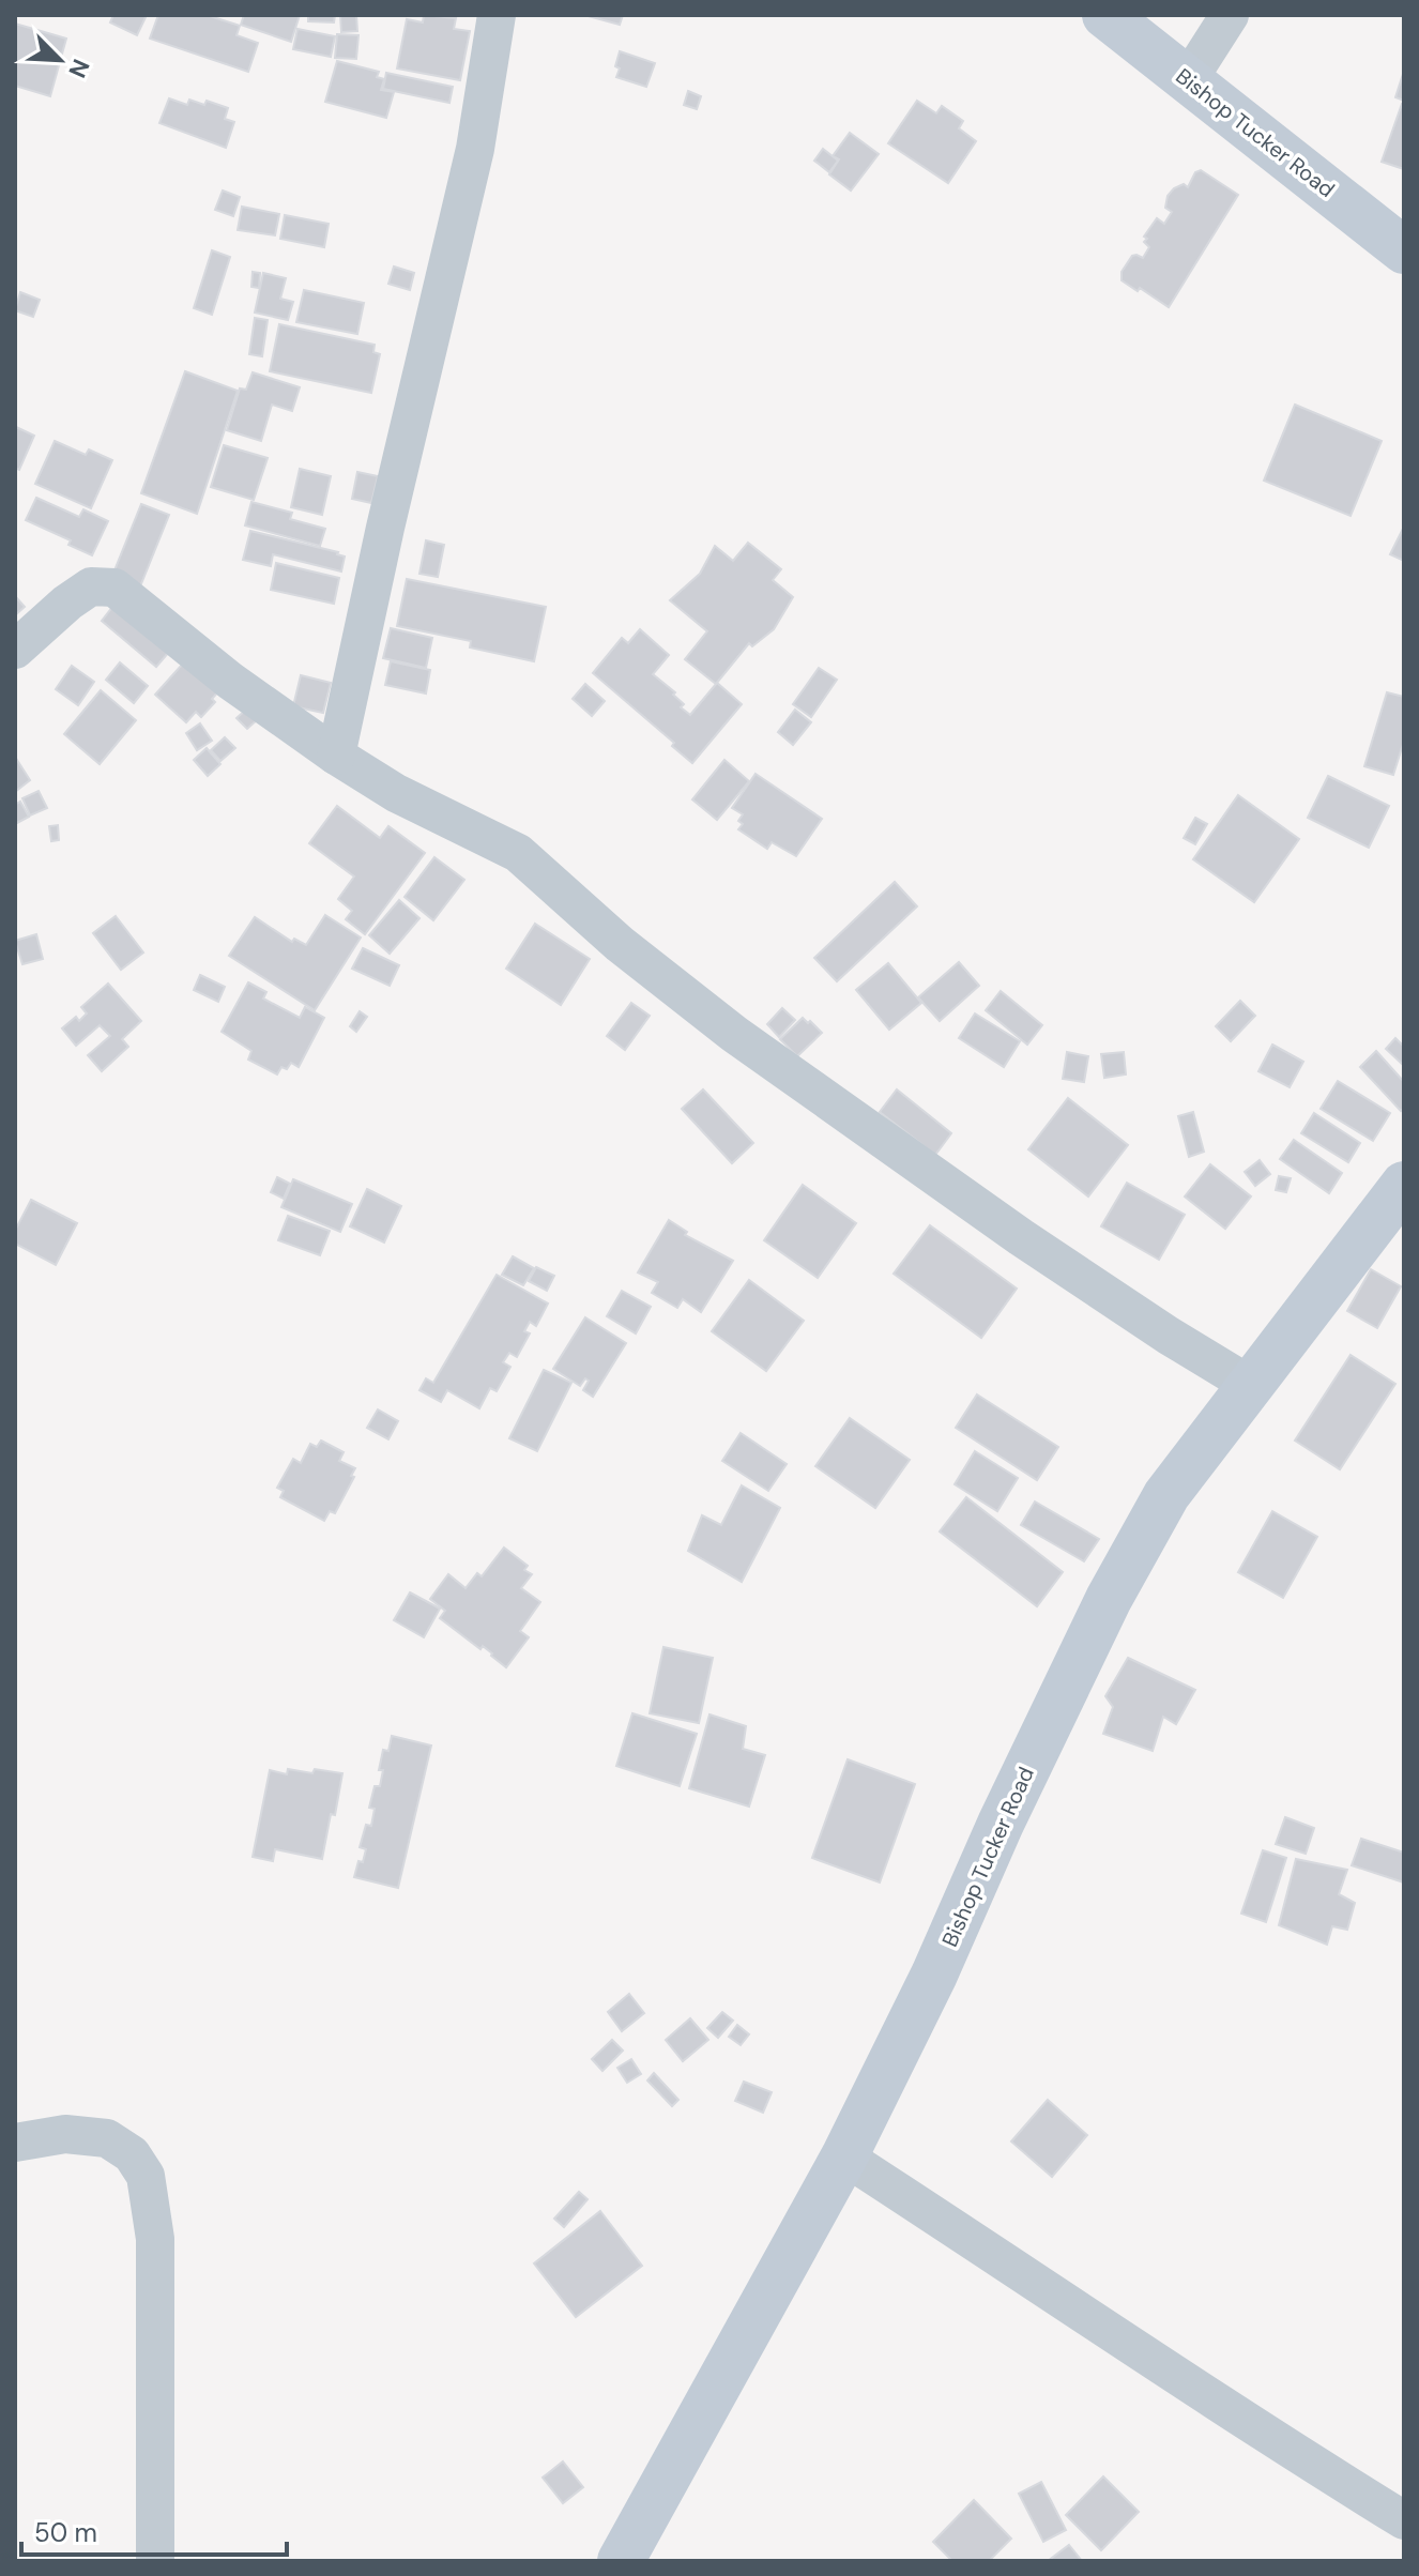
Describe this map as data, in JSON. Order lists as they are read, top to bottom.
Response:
{
  "streets": {
    "main road": ["Bishop Tucker Road"]
  },
  "scale_bar": "50 m",
  "north": "bottom right"
}
